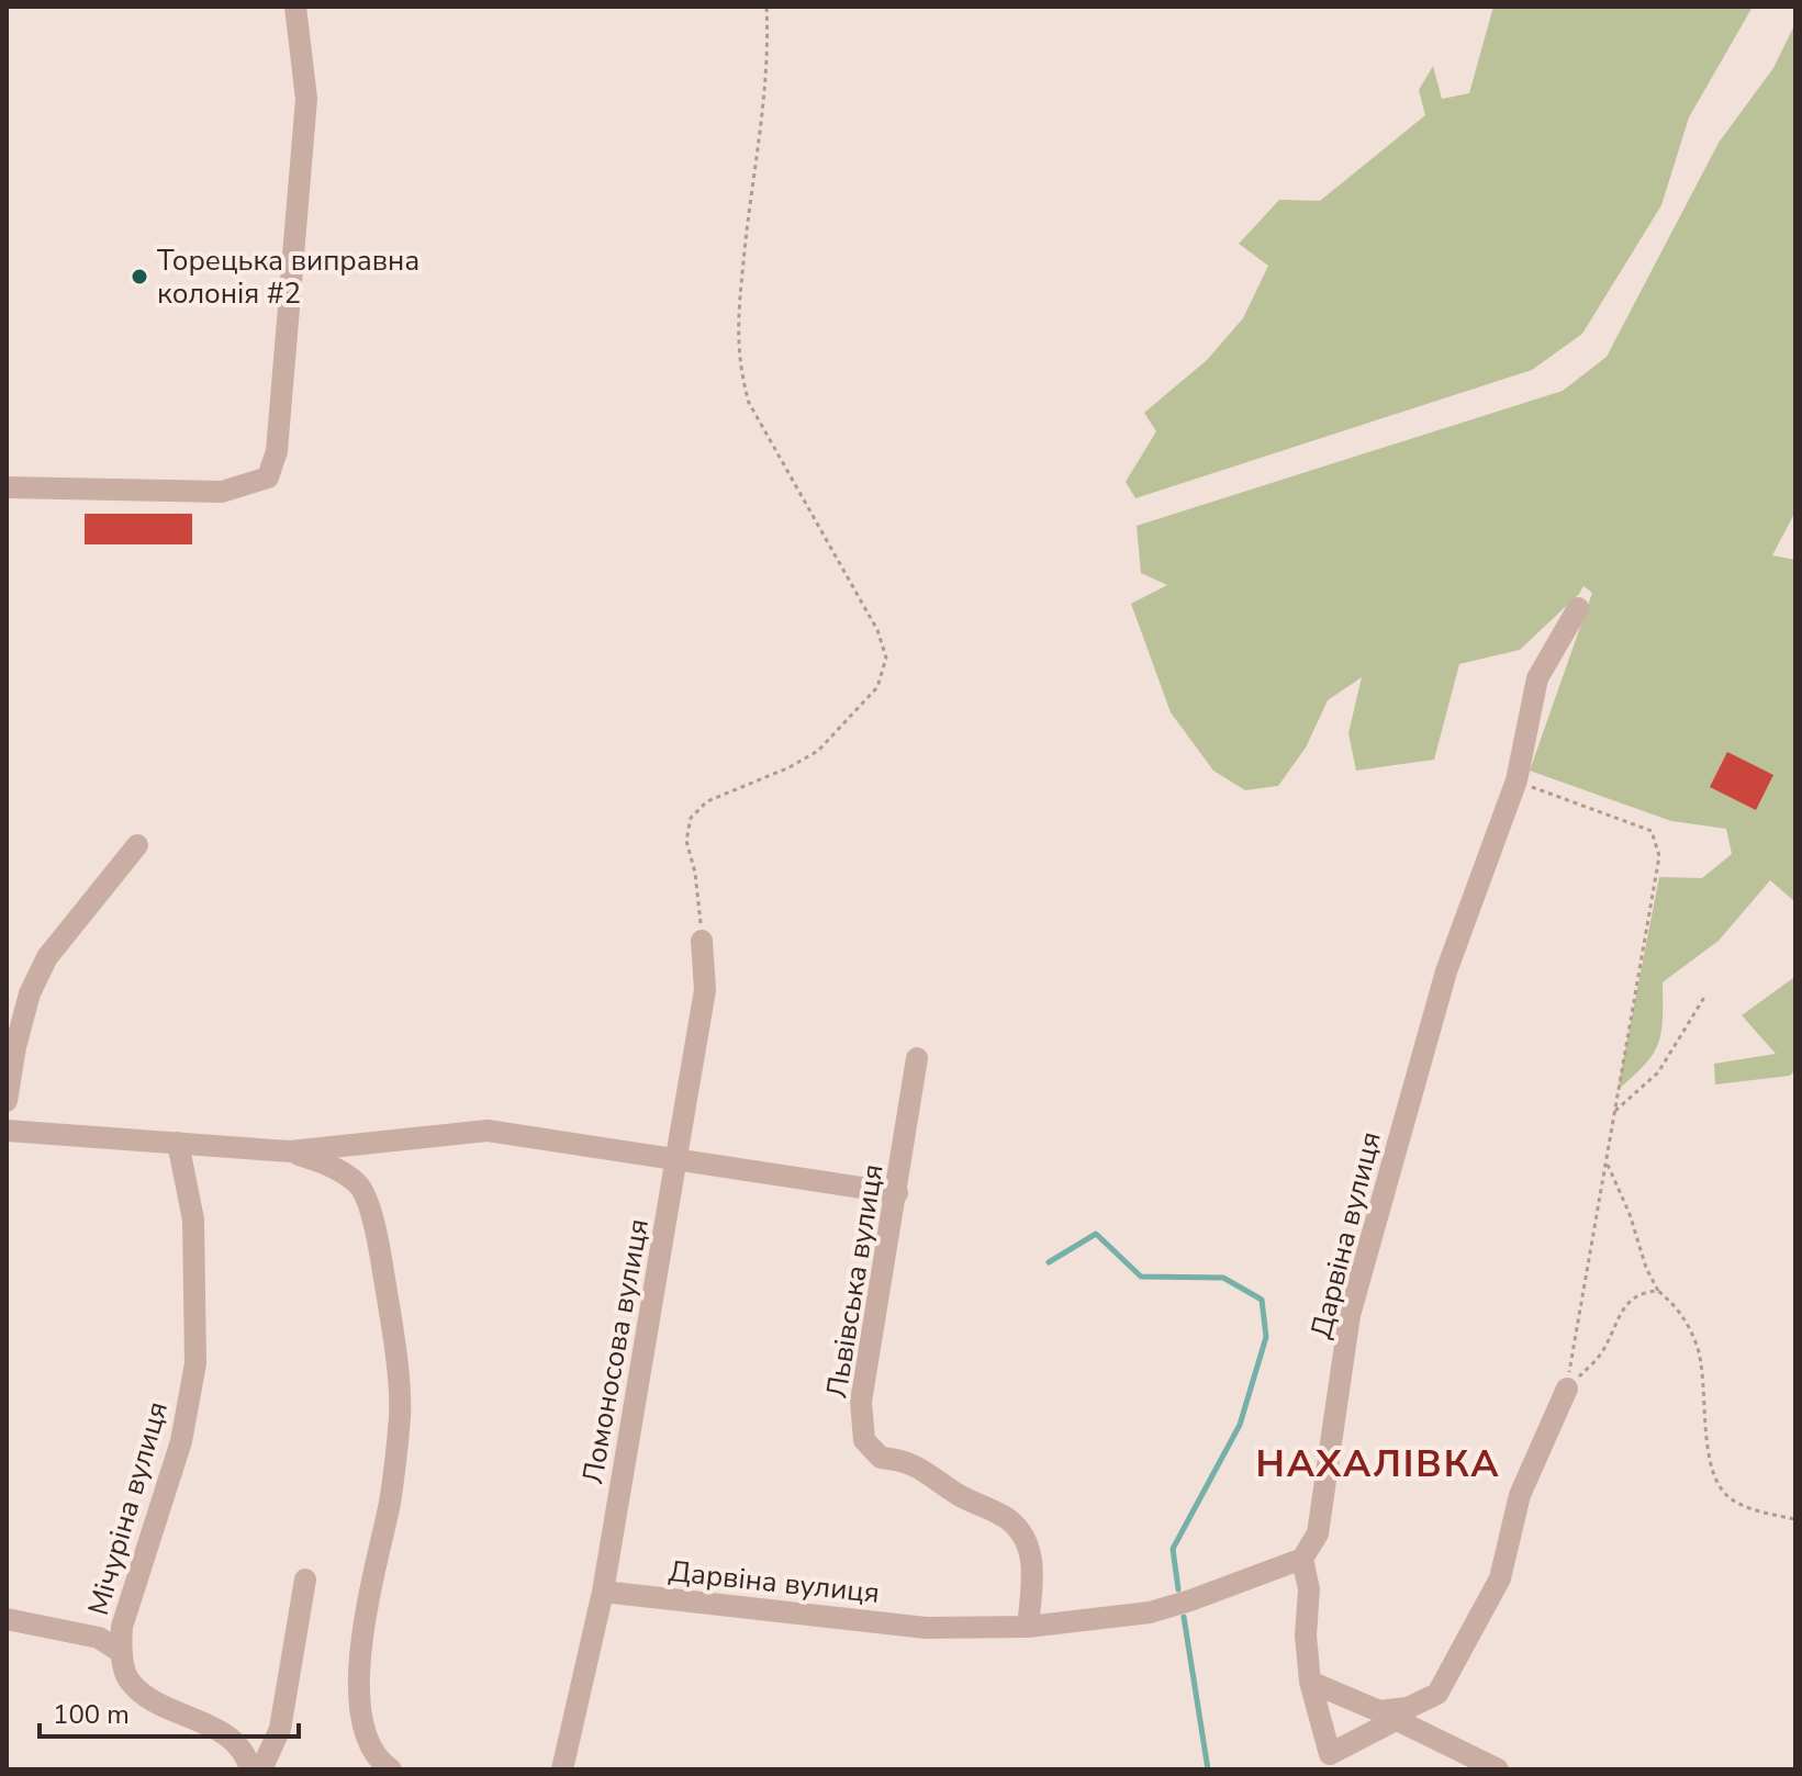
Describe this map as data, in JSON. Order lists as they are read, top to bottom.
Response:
{
  "streets": {
    "street": [
      "Дарвіна вулиця",
      "Львівська вулиця",
      "Ломоносова вулиця",
      "Мічуріна вулиця"
    ]
  },
  "crossings": [
    ["Дарвіна вулиця", "Львівська вулиця"],
    ["Дарвіна вулиця", "Ломоносова вулиця"]
  ],
  "districts": ["НАХАЛІВКА"],
  "places": ["Торецька виправна колонія #2"],
  "scale_bar": "100 m"
}
